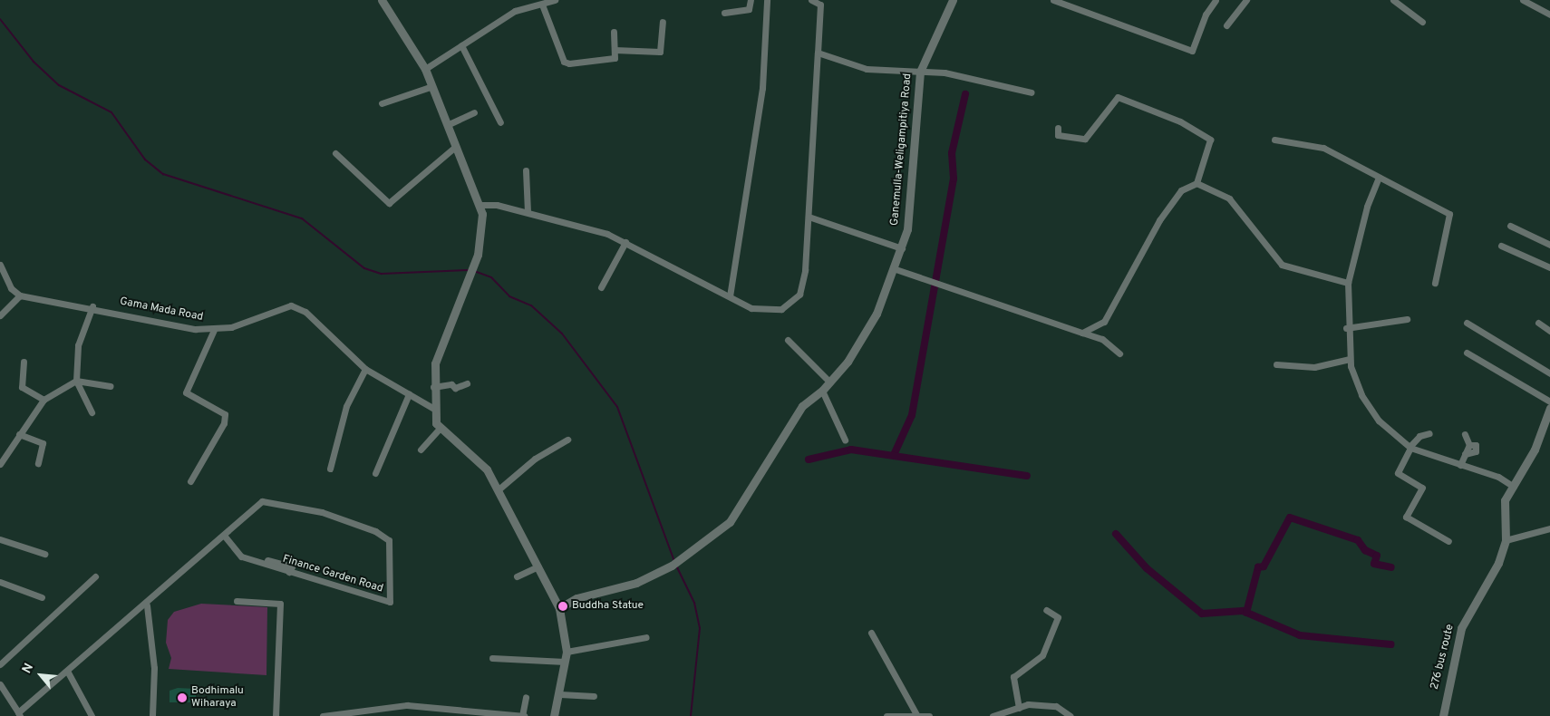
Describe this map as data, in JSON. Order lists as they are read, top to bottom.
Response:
{
  "streets": {
    "street": [
      "Ganemulla-Weligampitiya Road",
      "Gama Mada Road",
      "Finance Garden Road",
      "276 bus route"
    ]
  },
  "places": ["Buddha Statue", "Bodhimalu Wiharaya"],
  "north": "top left"
}
